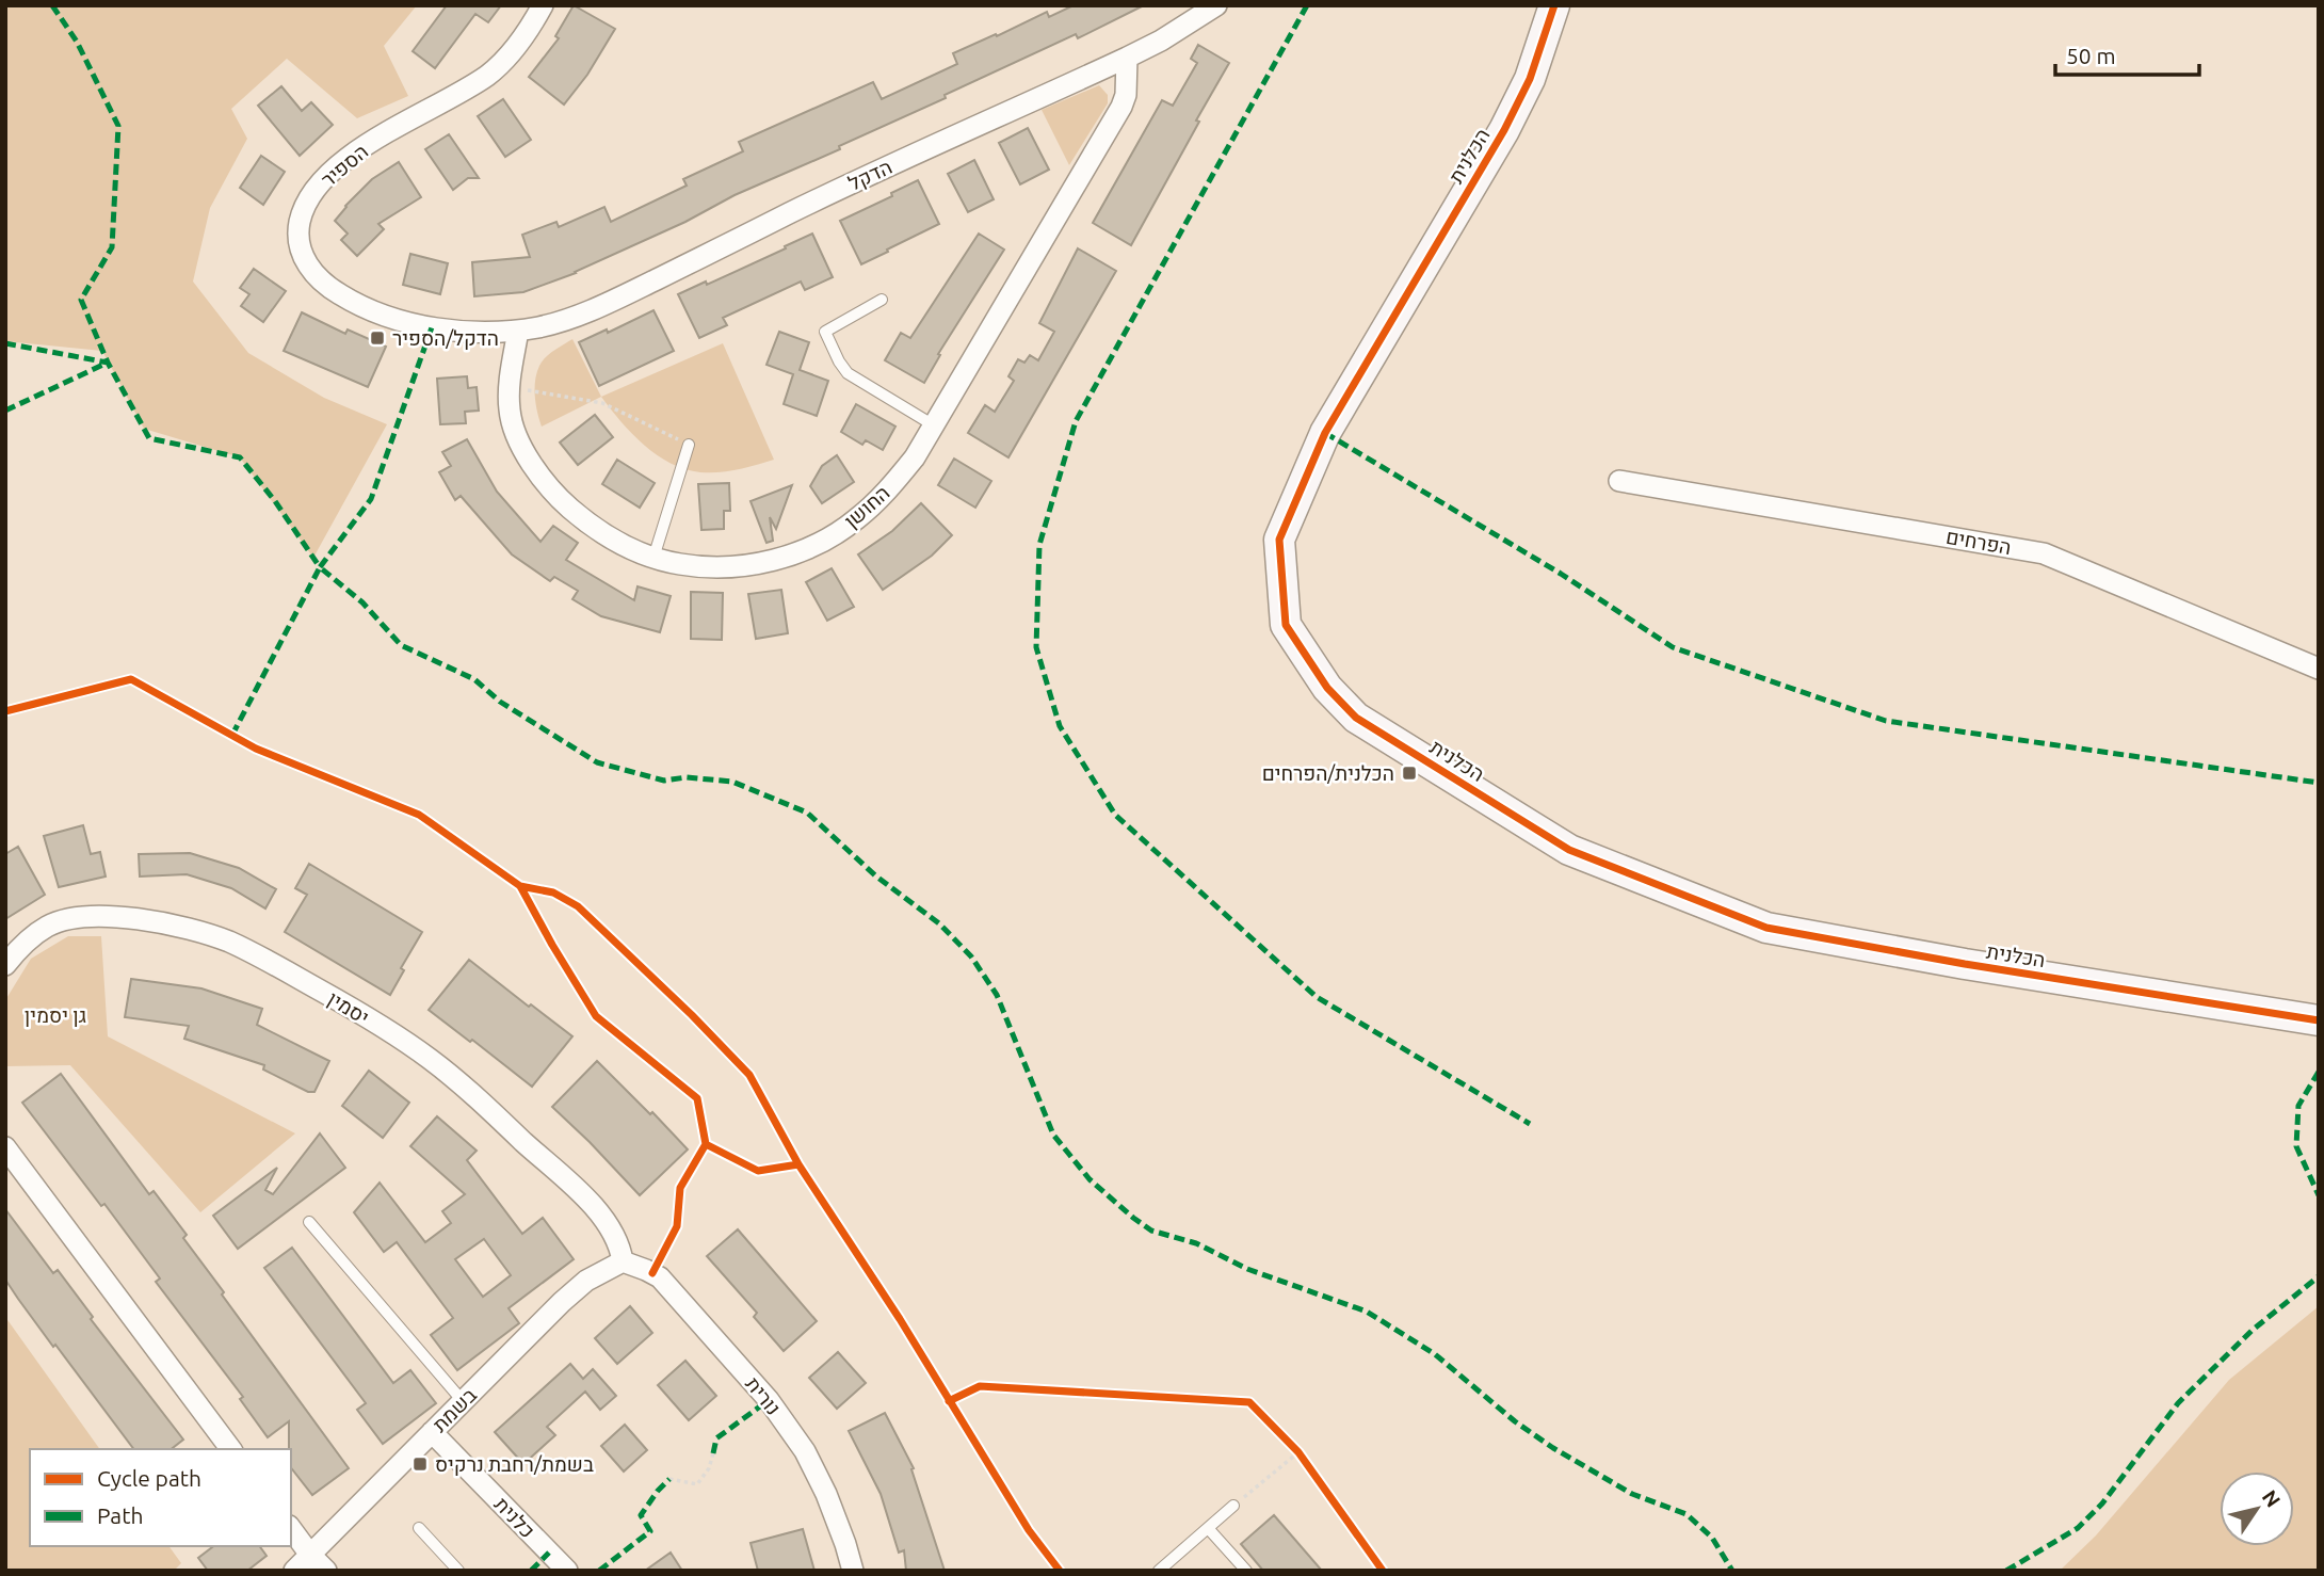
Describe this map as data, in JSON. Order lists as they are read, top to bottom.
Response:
{
  "streets": {
    "street": [
      "הכלנית",
      "הספיר",
      "הדקל",
      "החושן",
      "הפרחים",
      "יסמין",
      "נורית",
      "בשמת",
      "כלנית"
    ]
  },
  "crossings": [
    ["הספיר", "הדקל"],
    ["הספיר", "החושן"],
    ["הדקל", "החושן"],
    ["יסמין", "נורית"],
    ["יסמין", "בשמת"],
    ["נורית", "בשמת"],
    ["בשמת", "כלנית"]
  ],
  "parks": ["גן יסמין"],
  "places": {
    "transit": ["הדקל/הספיר", "הכלנית/הפרחים", "בשמת/רחבת נרקיס"]
  },
  "legend": ["Cycle path", "Path"],
  "scale_bar": "50 m",
  "north": "top right"
}
